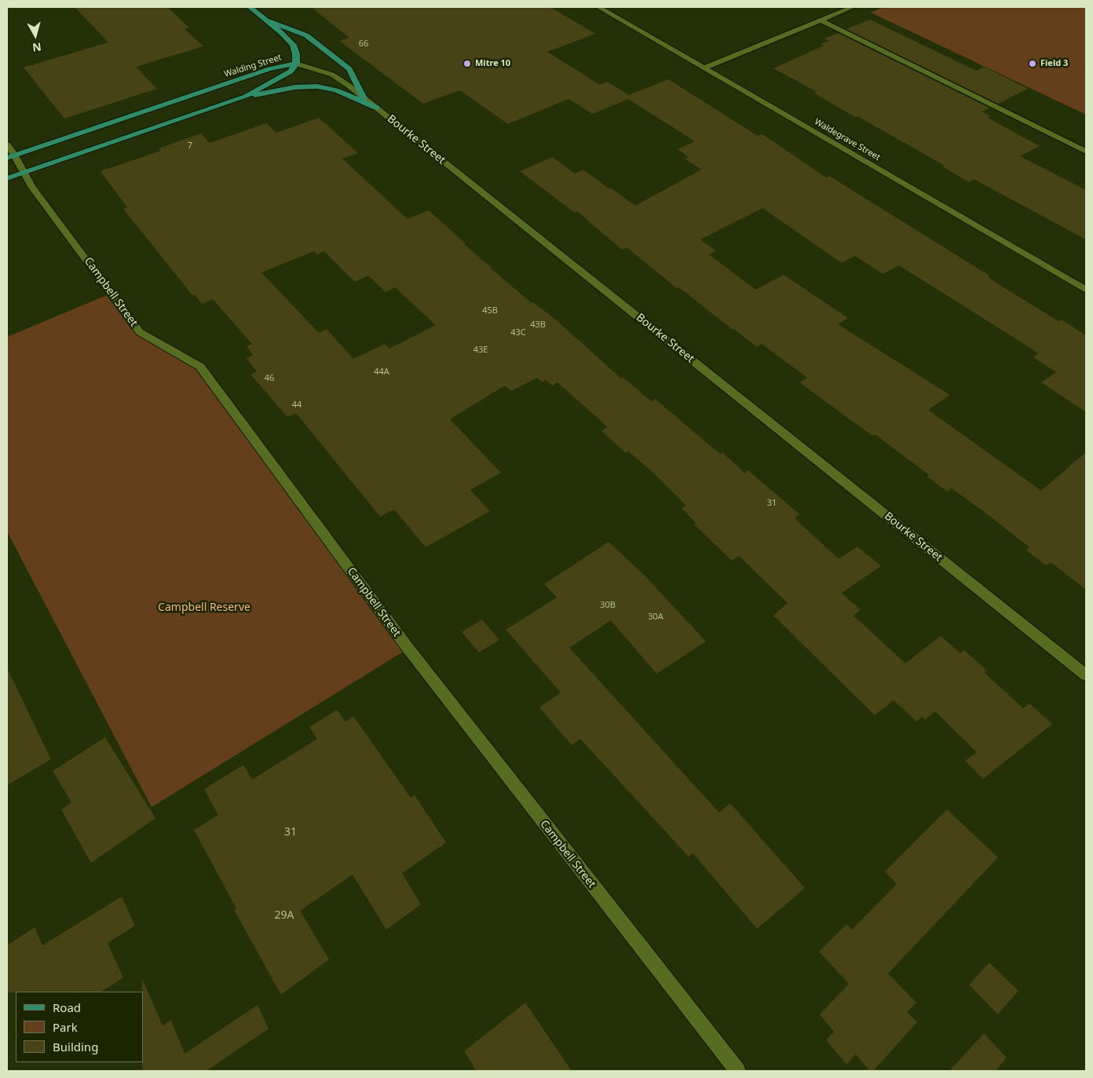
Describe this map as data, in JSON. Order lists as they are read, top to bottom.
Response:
{
  "streets": {
    "main road": ["Walding Street"],
    "street": ["Bourke Street", "Waldegrave Street", "Campbell Street"]
  },
  "crossings": [
    ["Walding Street", "Bourke Street"],
    ["Walding Street", "Campbell Street"]
  ],
  "parks": ["Campbell Reserve"],
  "places": ["Mitre 10", "Field 3"],
  "house_numbers": [
    "66",
    "7",
    "45B",
    "43B",
    "43C",
    "43E",
    "44A",
    "46",
    "44",
    "31",
    "30B",
    "30A",
    "31",
    "29A"
  ],
  "legend": ["Road", "Park", "Building"],
  "north": "bottom"
}
